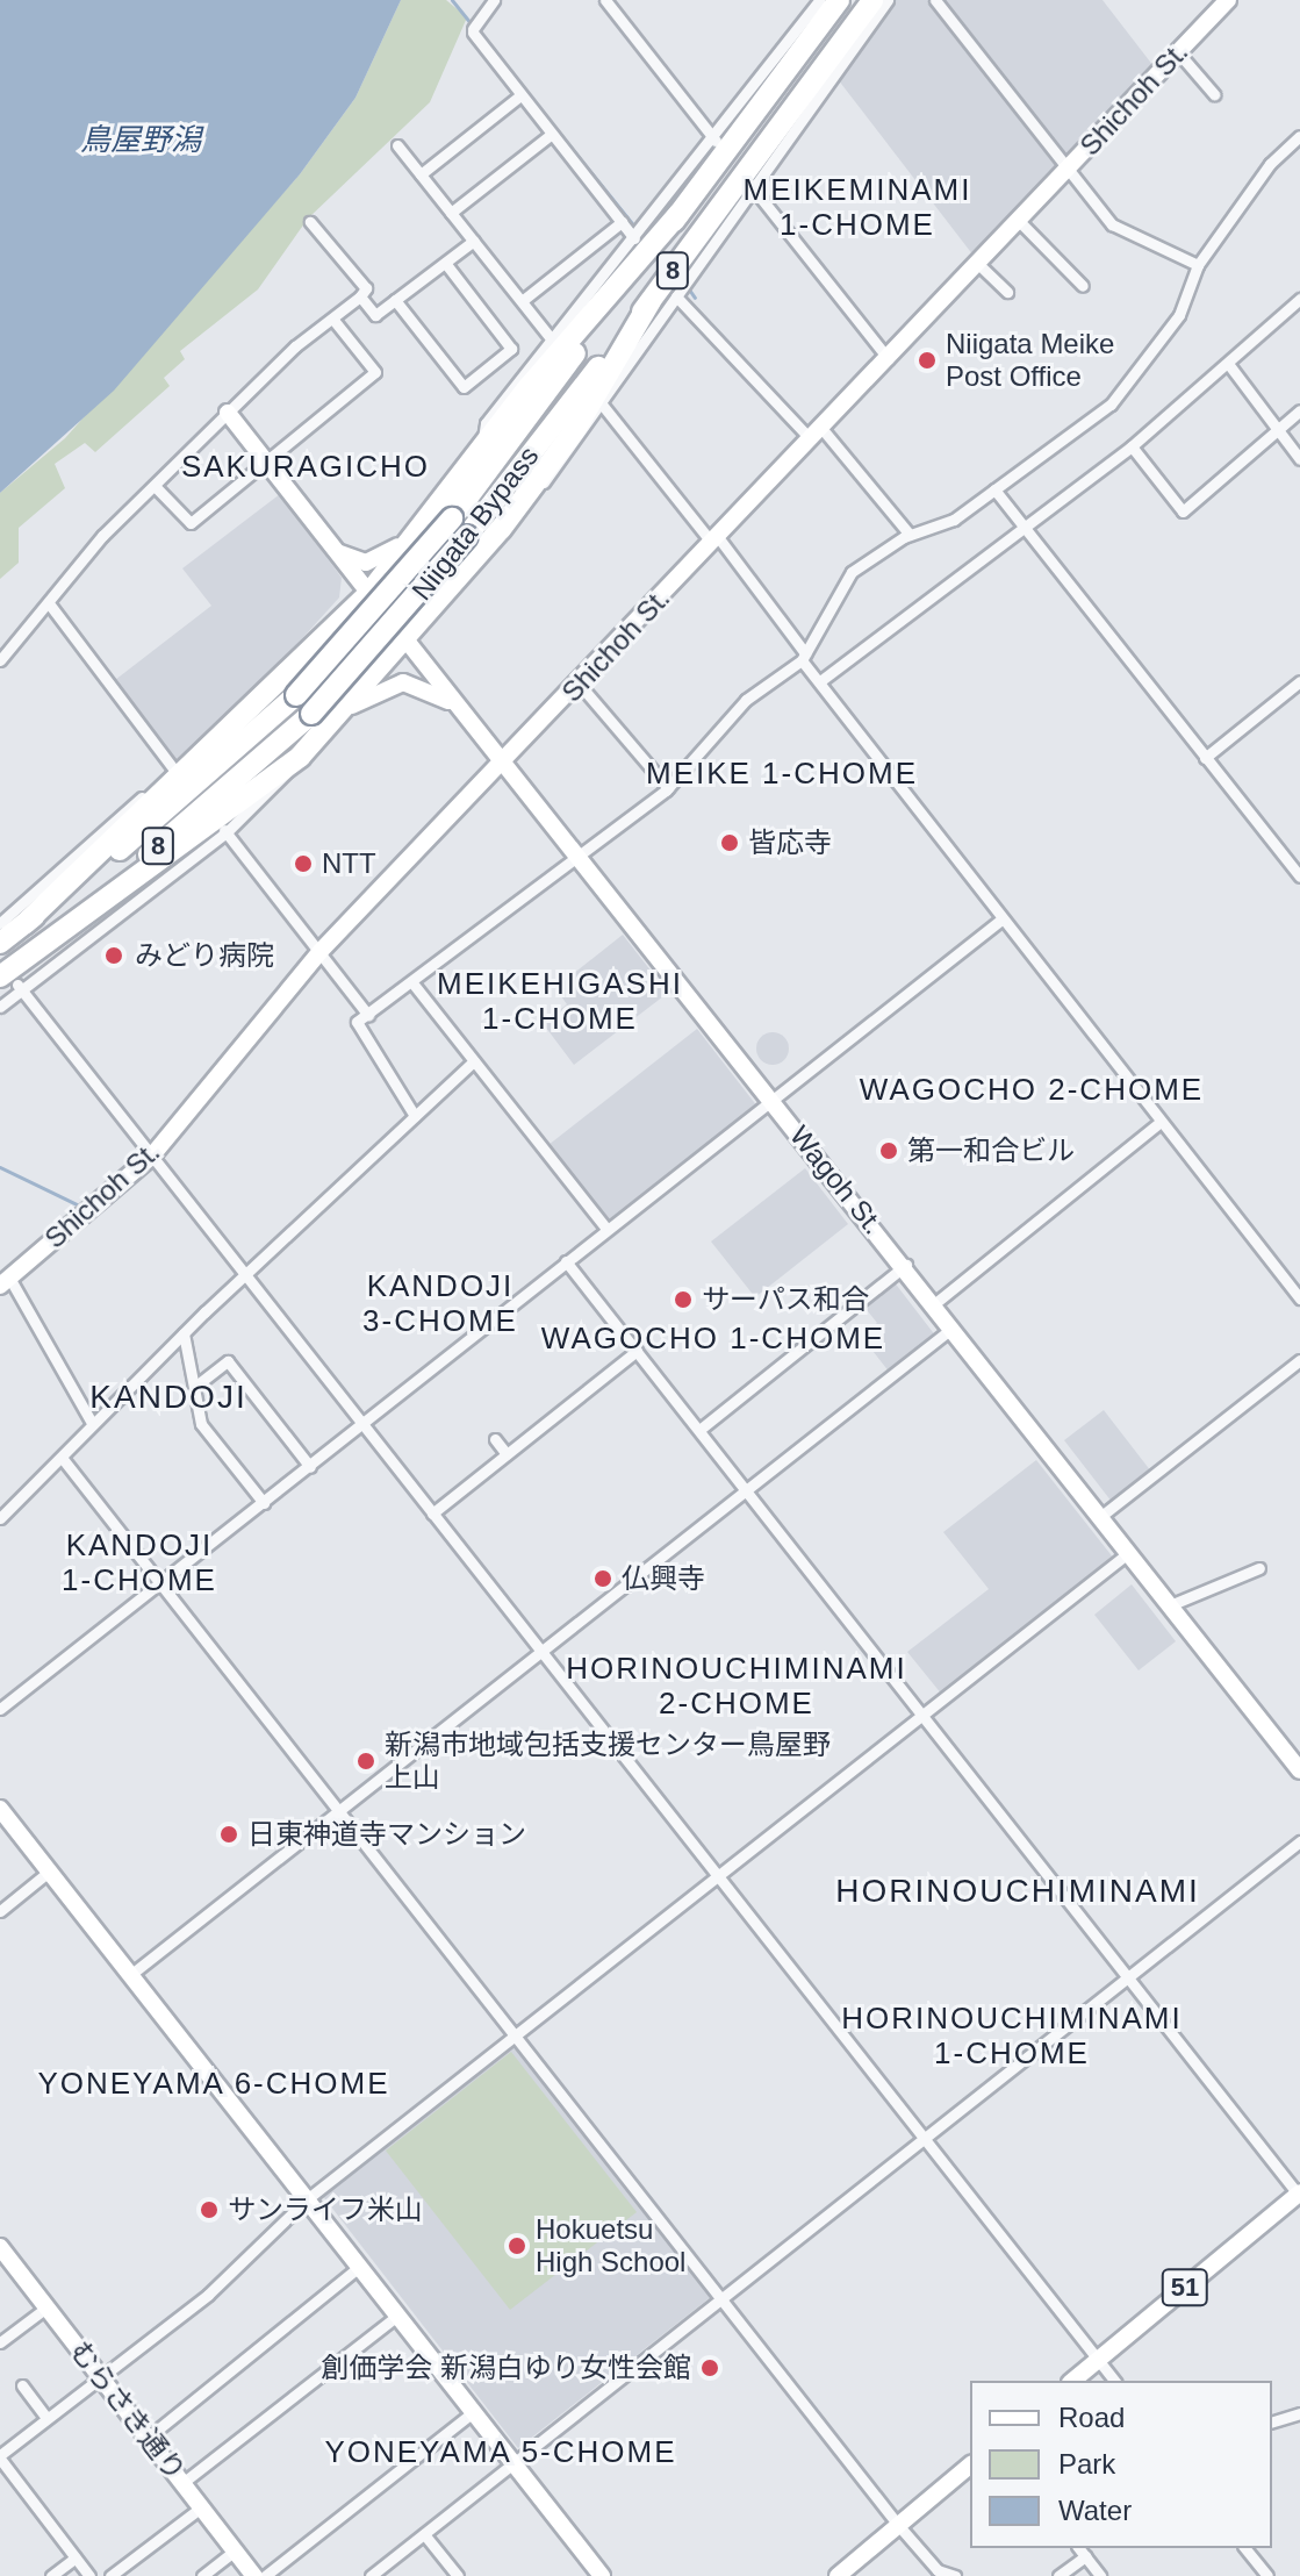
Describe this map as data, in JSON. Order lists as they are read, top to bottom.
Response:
{
  "streets": {
    "highway": ["8", "Niigata Bypass"],
    "street": [
      "Shichoh St.",
      "Wagoh St.",
      "51",
      "むらさき通り"
    ]
  },
  "crossings": [
    ["Shichoh St.", "Wagoh St."]
  ],
  "districts": [
    "MEIKEMINAMI 1-CHOME",
    "SAKURAGICHO",
    "MEIKE 1-CHOME",
    "MEIKEHIGASHI 1-CHOME",
    "WAGOCHO 2-CHOME",
    "KANDOJI 3-CHOME",
    "WAGOCHO 1-CHOME",
    "KANDOJI",
    "KANDOJI 1-CHOME",
    "HORINOUCHIMINAMI 2-CHOME",
    "HORINOUCHIMINAMI",
    "HORINOUCHIMINAMI 1-CHOME",
    "YONEYAMA 6-CHOME",
    "YONEYAMA 5-CHOME"
  ],
  "water": ["鳥屋野潟"],
  "places": [
    "Niigata Meike Post Office",
    "皆応寺",
    "NTT",
    "みどり病院",
    "第一和合ビル",
    "サーパス和合",
    "仏興寺",
    "新潟市地域包括支援センター鳥屋野 上山",
    "日東神道寺マンション",
    "サンライフ米山",
    "Hokuetsu High School",
    "創価学会 新潟白ゆり女性会館"
  ],
  "legend": ["Road", "Park", "Water"]
}
